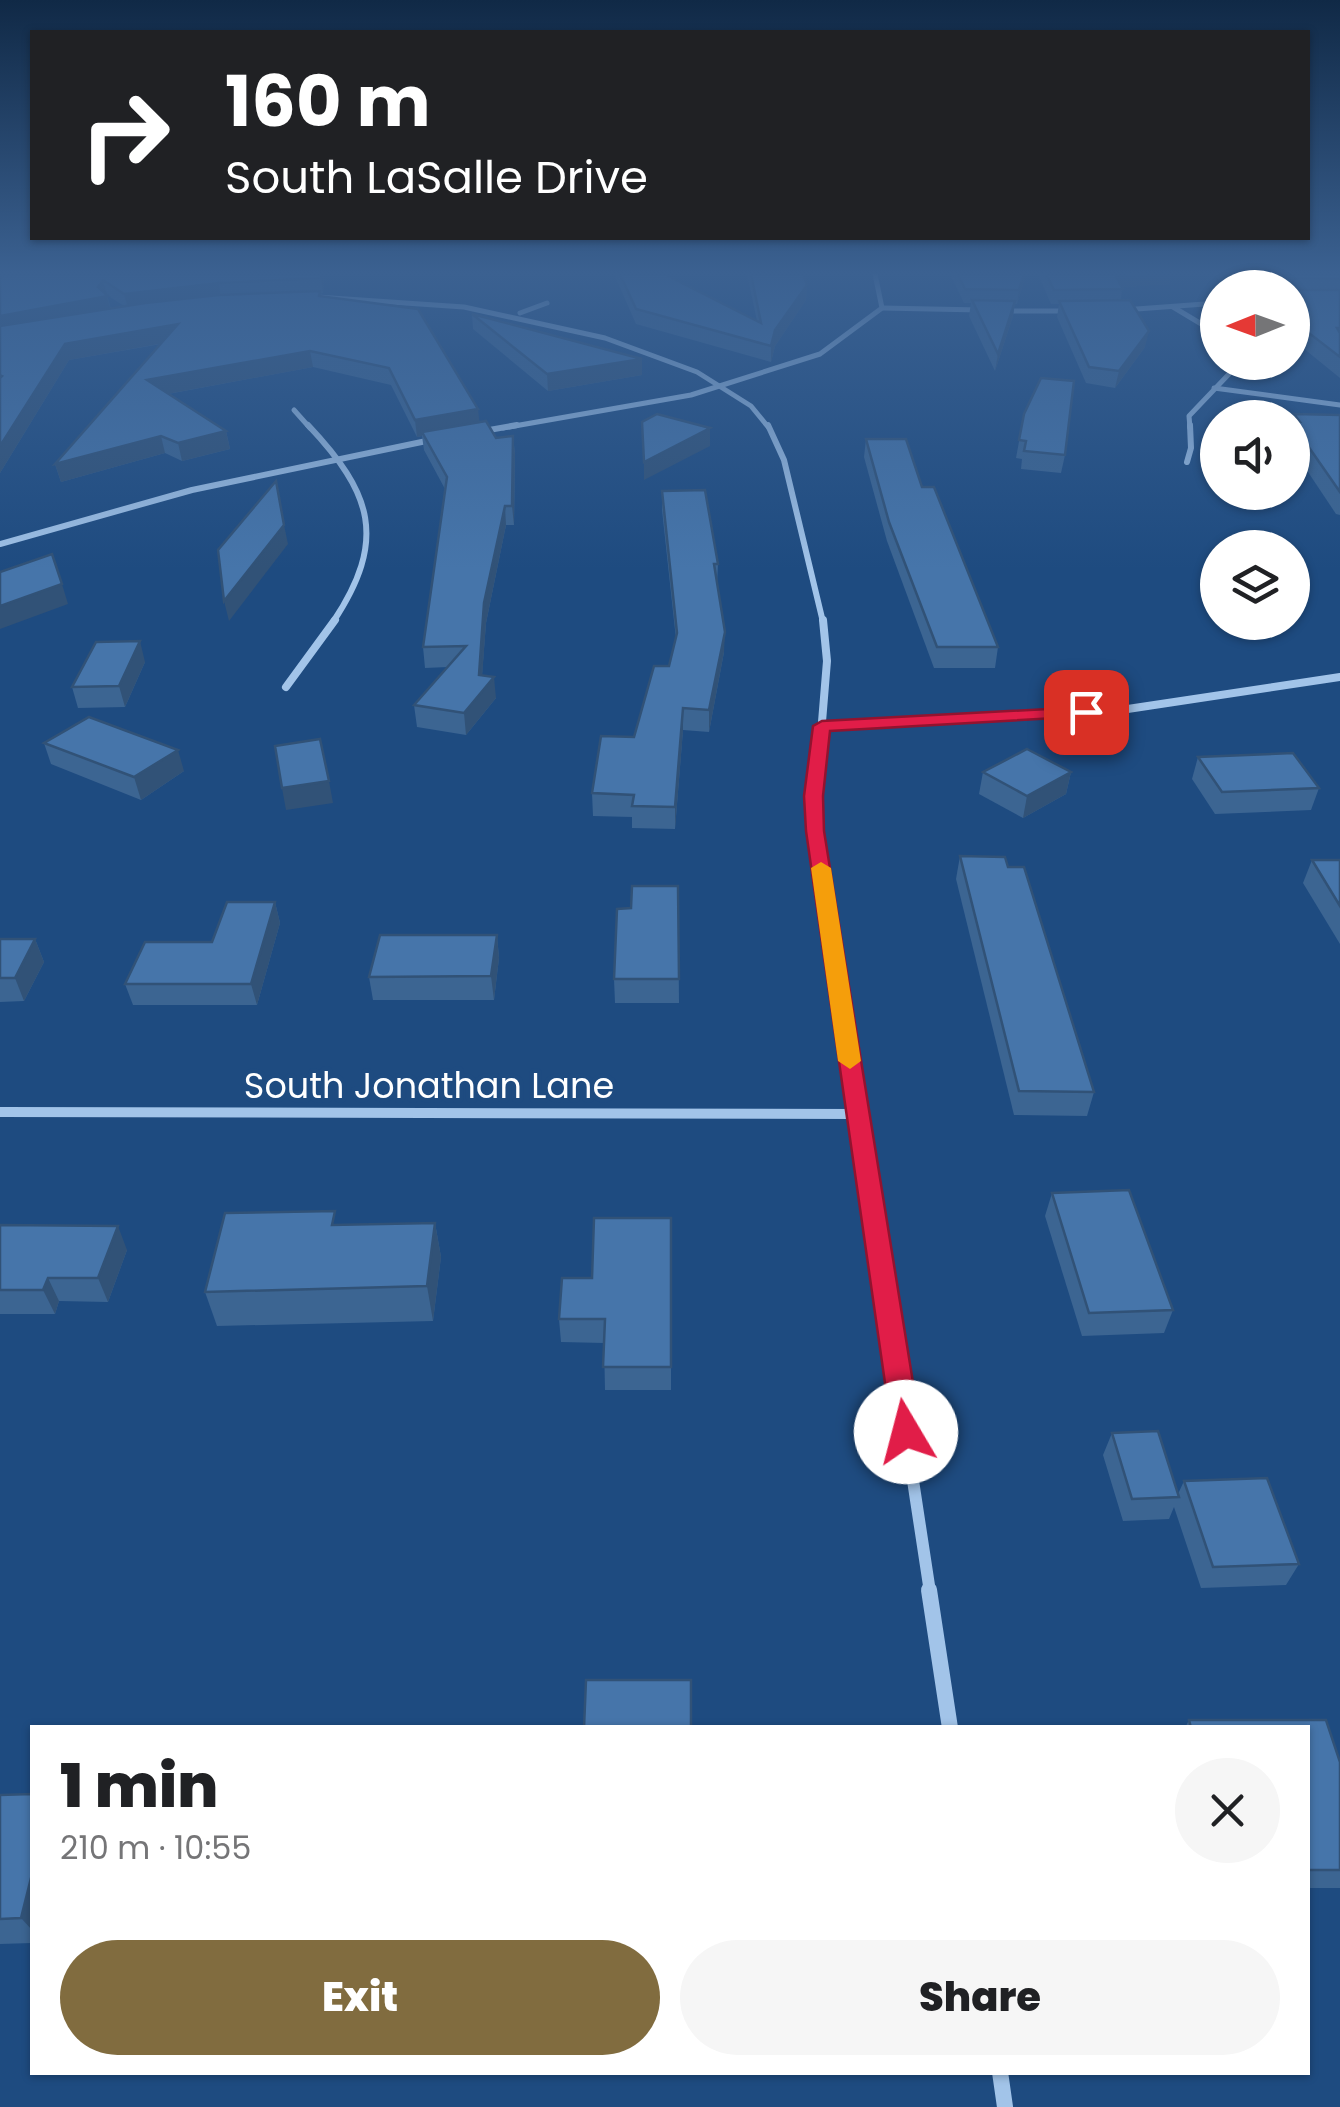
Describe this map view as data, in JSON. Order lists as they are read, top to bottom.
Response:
{
  "streets": {
    "street": ["South Jonathan Lane"]
  },
  "north": "left",
  "page": {
    "turn": ["160 m", "South LaSalle Drive"],
    "heading": ["1 min", "210 m · 10:55"],
    "buttons": ["Exit", "Share"]
  }
}
